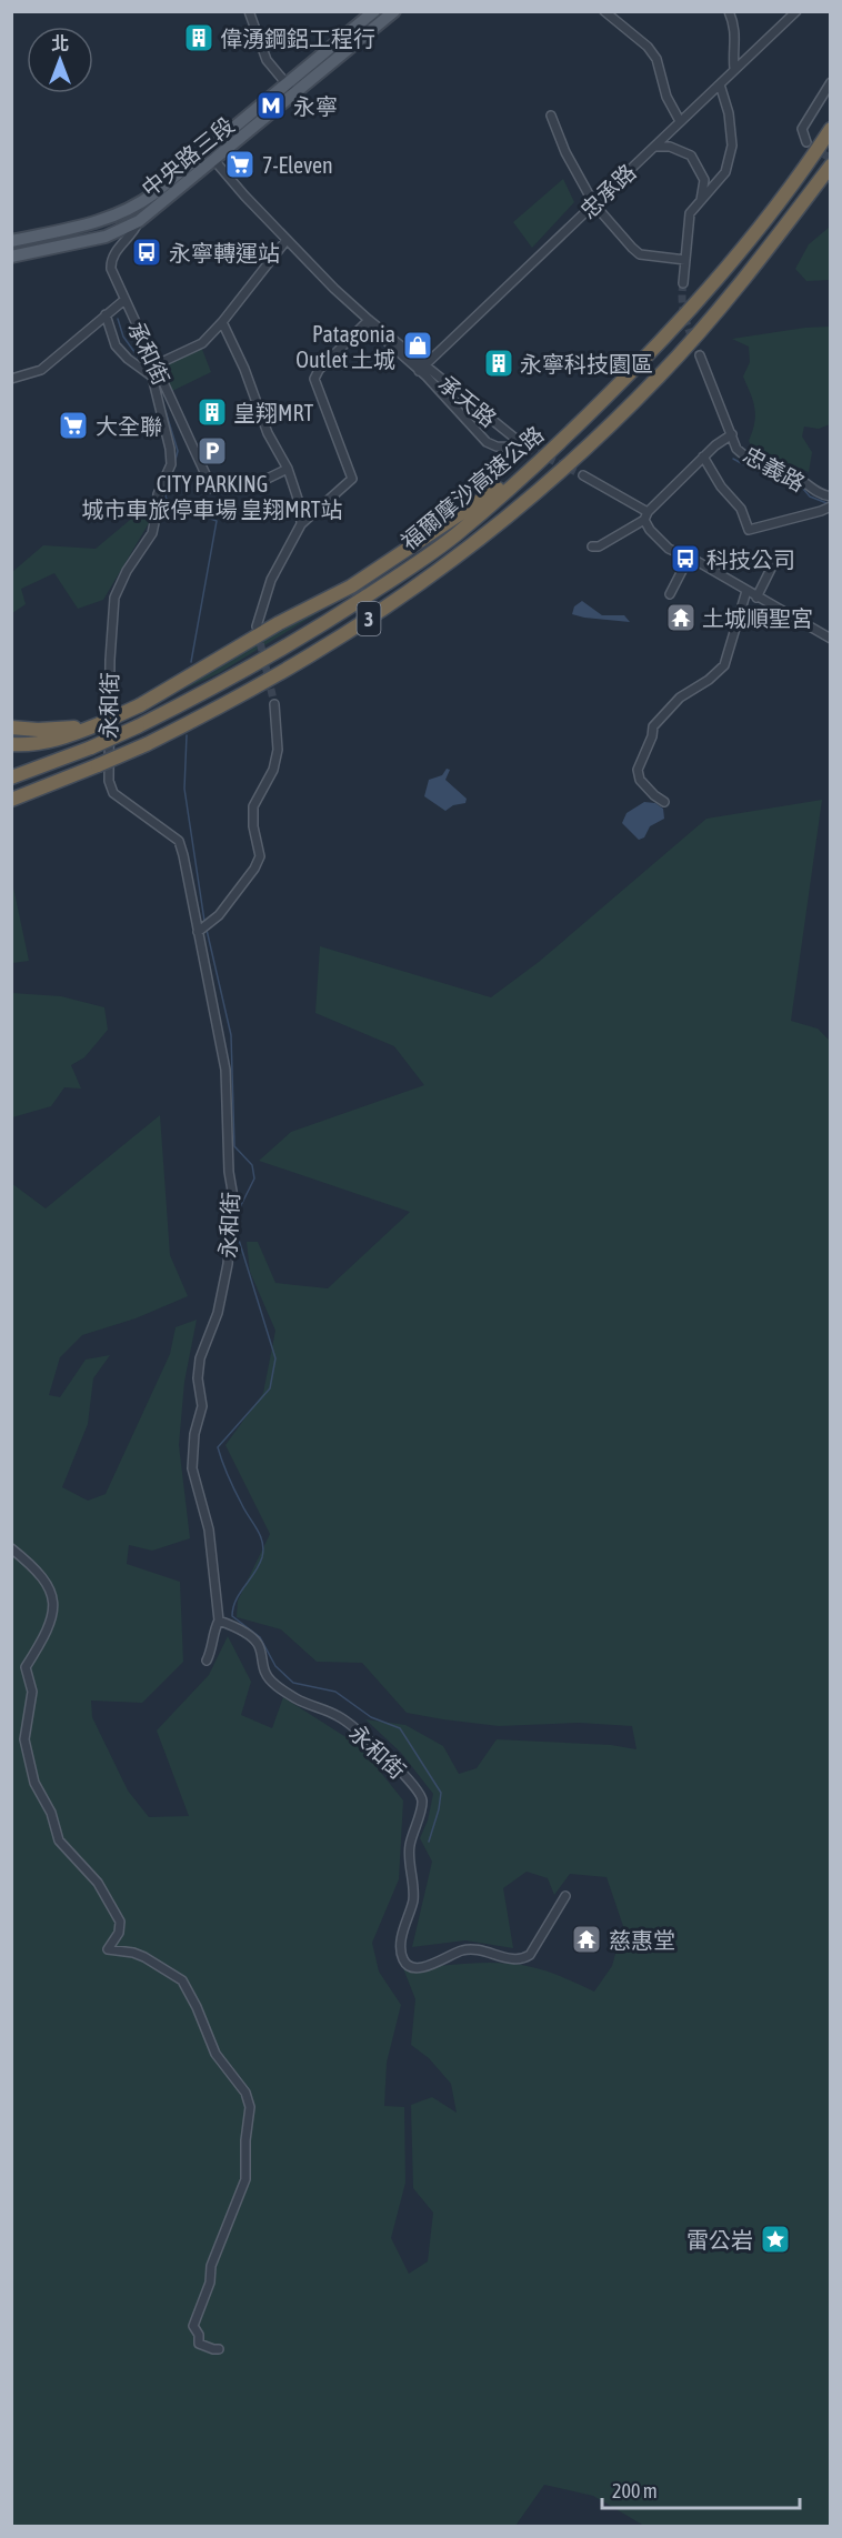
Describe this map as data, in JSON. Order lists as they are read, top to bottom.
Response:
{
  "streets": {
    "highway": ["福爾摩沙高速公路", "3"],
    "main road": ["中央路三段"],
    "street": [
      "忠承路",
      "承和街",
      "承天路",
      "忠義路",
      "永和街"
    ]
  },
  "crossings": [
    ["中央路三段", "承和街"],
    ["中央路三段", "承天路"],
    ["忠承路", "承天路"]
  ],
  "places": {
    "building": ["偉湧鋼鋁工程行", "永寧科技園區", "皇翔MRT"],
    "metro station": ["永寧"],
    "supermarket": ["7-Eleven", "大全聯"],
    "bus stop": ["永寧轉運站", "科技公司"],
    "shop": ["Patagonia Outlet 土城"],
    "parking": ["CITY PARKING 城市車旅停車場 皇翔MRT站"],
    "temple": ["土城順聖宮", "慈惠堂"],
    "place": ["雷公岩"]
  },
  "scale_bar": "200 m",
  "north": "top"
}
